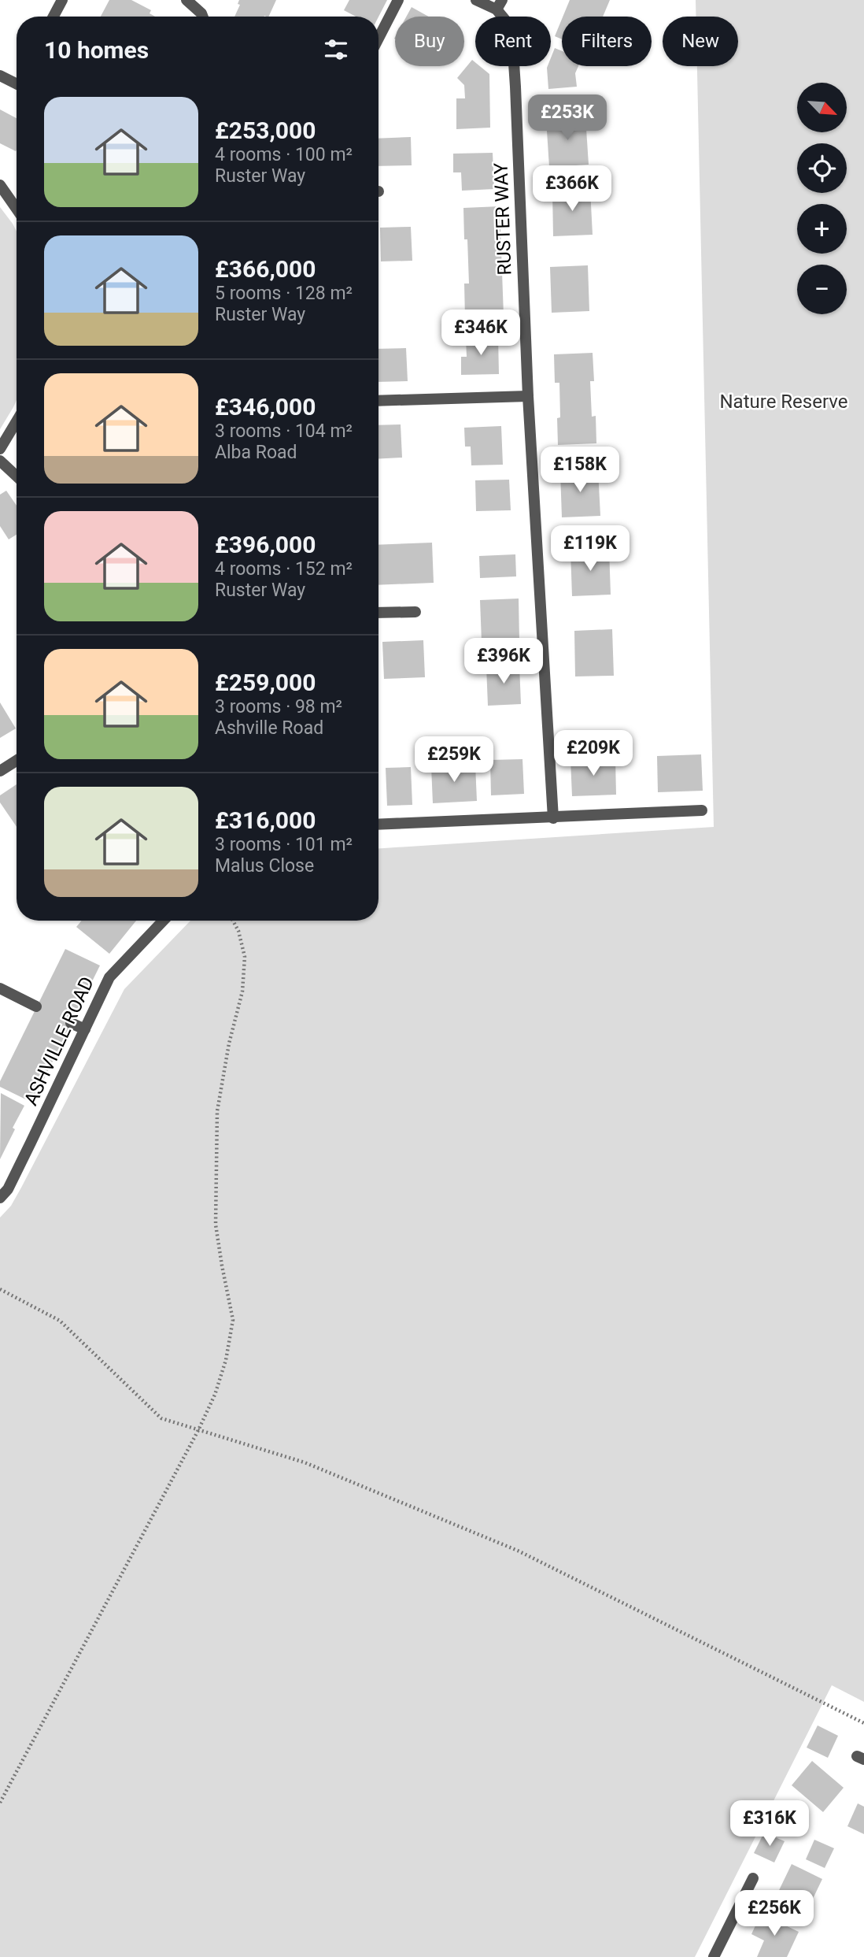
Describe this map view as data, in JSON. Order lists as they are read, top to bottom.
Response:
{
  "streets": {
    "street": ["RUSTER WAY", "ASHVILLE ROAD"]
  },
  "parks": ["Nature Reserve"],
  "north": "bottom right",
  "page": {
    "chip": [
      "Buy",
      "Rent",
      "Filters",
      "New"
    ],
    "heading": "10 homes",
    "map_buttons": ["+", "−"],
    "list": [
      {
        "name": "£253,000",
        "note": "4 rooms · 100 m² · Ruster Way"
      },
      {
        "name": "£366,000",
        "note": "5 rooms · 128 m² · Ruster Way"
      },
      {
        "name": "£346,000",
        "note": "3 rooms · 104 m² · Alba Road"
      },
      {
        "name": "£396,000",
        "note": "4 rooms · 152 m² · Ruster Way"
      },
      {
        "name": "£259,000",
        "note": "3 rooms · 98 m² · Ashville Road"
      },
      {
        "name": "£316,000",
        "note": "3 rooms · 101 m² · Malus Close"
      }
    ],
    "price": [
      "£253K",
      "£366K",
      "£346K",
      "£158K",
      "£119K",
      "£396K",
      "£209K",
      "£259K",
      "£316K",
      "£256K"
    ]
  }
}
